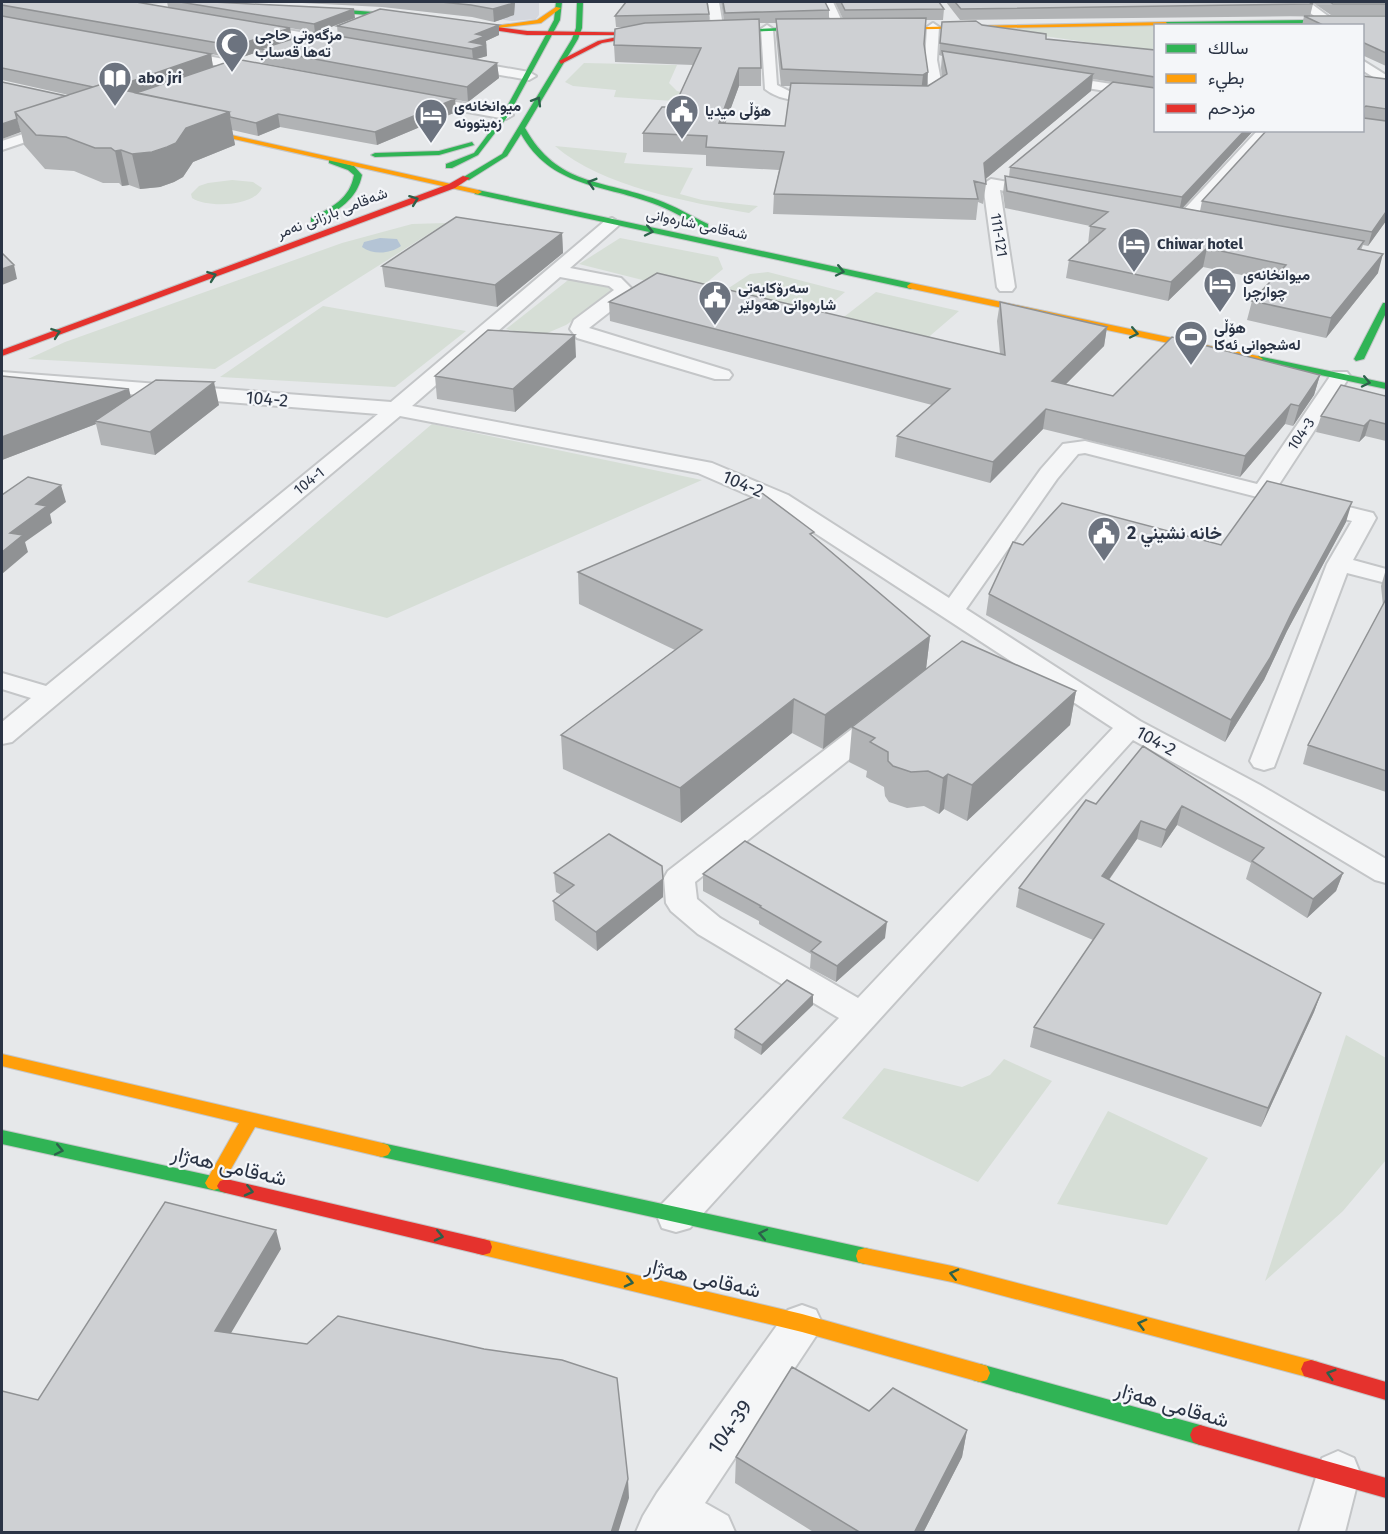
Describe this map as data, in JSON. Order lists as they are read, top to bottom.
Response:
{
  "streets": {
    "main road": ["شەقامی بارزانی نەمر", "شەقامی شارەوانی", "شەقامی هەژار"],
    "street": [
      "111-121",
      "104-2",
      "104-3",
      "104-1",
      "104-39"
    ]
  },
  "crossings": [
    ["شەقامی بارزانی نەمر", "شەقامی شارەوانی"],
    ["شەقامی شارەوانی", "104-3"],
    ["شەقامی شارەوانی", "104-1"],
    ["104-2", "104-1"],
    ["شەقامی هەژار", "104-39"]
  ],
  "places": {
    "mosque": ["مزگەوتی حاجی تەها قەساب"],
    "library": ["abo jri"],
    "public building": ["هۆڵی میدیا", "سەرۆکایەتی شارەوانی هەولێر", "خانه نشيني 2"],
    "hotel": ["میوانخانەی زەیتوونە", "Chiwar hotel", "میوانخانەی چوارچرا"],
    "sports": ["هۆڵی لەشجوانی ئەکا"]
  },
  "legend": ["سالك", "بطيء", "مزدحم"]
}
